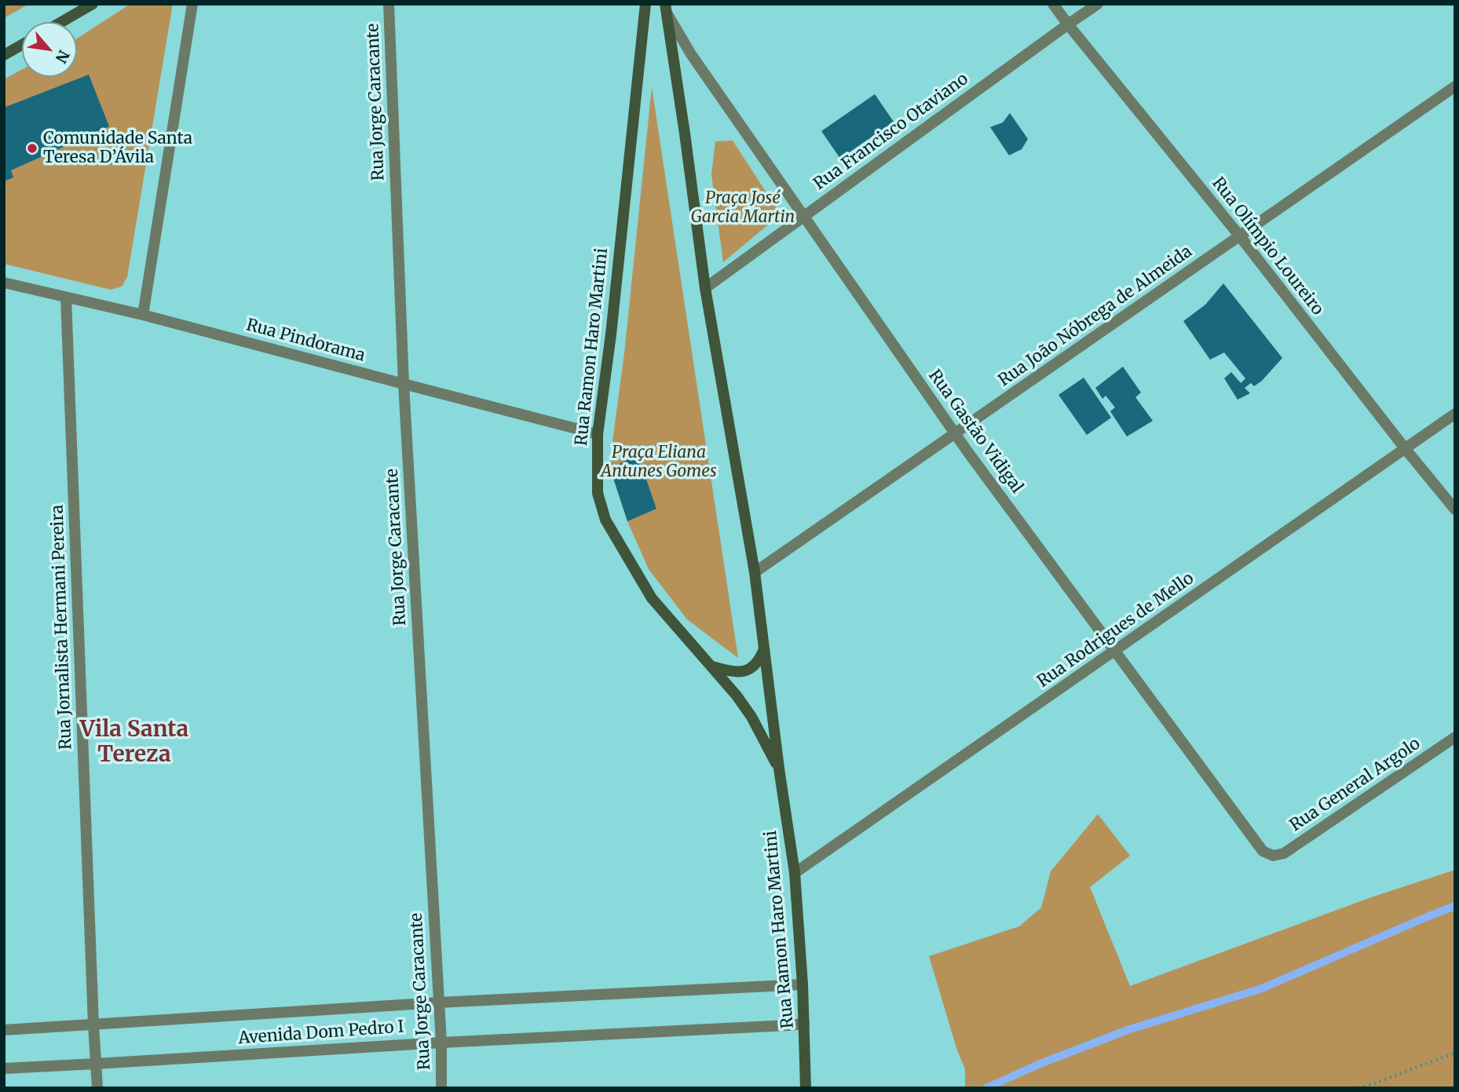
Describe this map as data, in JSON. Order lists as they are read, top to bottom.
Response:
{
  "streets": {
    "main road": ["Rua Ramon Haro Martini"],
    "street": [
      "Rua Jorge Caracante",
      "Rua Francisco Otaviano",
      "Rua Olímpio Loureiro",
      "Rua João Nóbrega de Almeida",
      "Rua Pindorama",
      "Rua Gastão Vidigal",
      "Rua Jornalista Hermani Pereira",
      "Rua Rodrigues de Mello",
      "Rua General Argolo",
      "Avenida Dom Pedro I"
    ]
  },
  "crossings": [
    ["Rua Jorge Caracante", "Rua Pindorama"],
    ["Rua Jorge Caracante", "Avenida Dom Pedro I"],
    ["Rua Francisco Otaviano", "Rua Olímpio Loureiro"],
    ["Rua Francisco Otaviano", "Rua Ramon Haro Martini"],
    ["Rua Francisco Otaviano", "Rua Gastão Vidigal"],
    ["Rua Olímpio Loureiro", "Rua João Nóbrega de Almeida"],
    ["Rua Olímpio Loureiro", "Rua Rodrigues de Mello"],
    ["Rua João Nóbrega de Almeida", "Rua Ramon Haro Martini"],
    ["Rua João Nóbrega de Almeida", "Rua Gastão Vidigal"],
    ["Rua Pindorama", "Rua Ramon Haro Martini"],
    ["Rua Pindorama", "Rua Jornalista Hermani Pereira"],
    ["Rua Ramon Haro Martini", "Rua Gastão Vidigal"],
    ["Rua Ramon Haro Martini", "Rua Rodrigues de Mello"],
    ["Rua Ramon Haro Martini", "Avenida Dom Pedro I"],
    ["Rua Gastão Vidigal", "Rua Rodrigues de Mello"],
    ["Rua Gastão Vidigal", "Rua General Argolo"],
    ["Rua Jornalista Hermani Pereira", "Avenida Dom Pedro I"]
  ],
  "districts": ["Vila Santa Tereza"],
  "parks": ["Praça José Garcia Martin", "Praça Eliana Antunes Gomes"],
  "places": ["Comunidade Santa Teresa D’Ávila"],
  "north": "bottom right"
}
